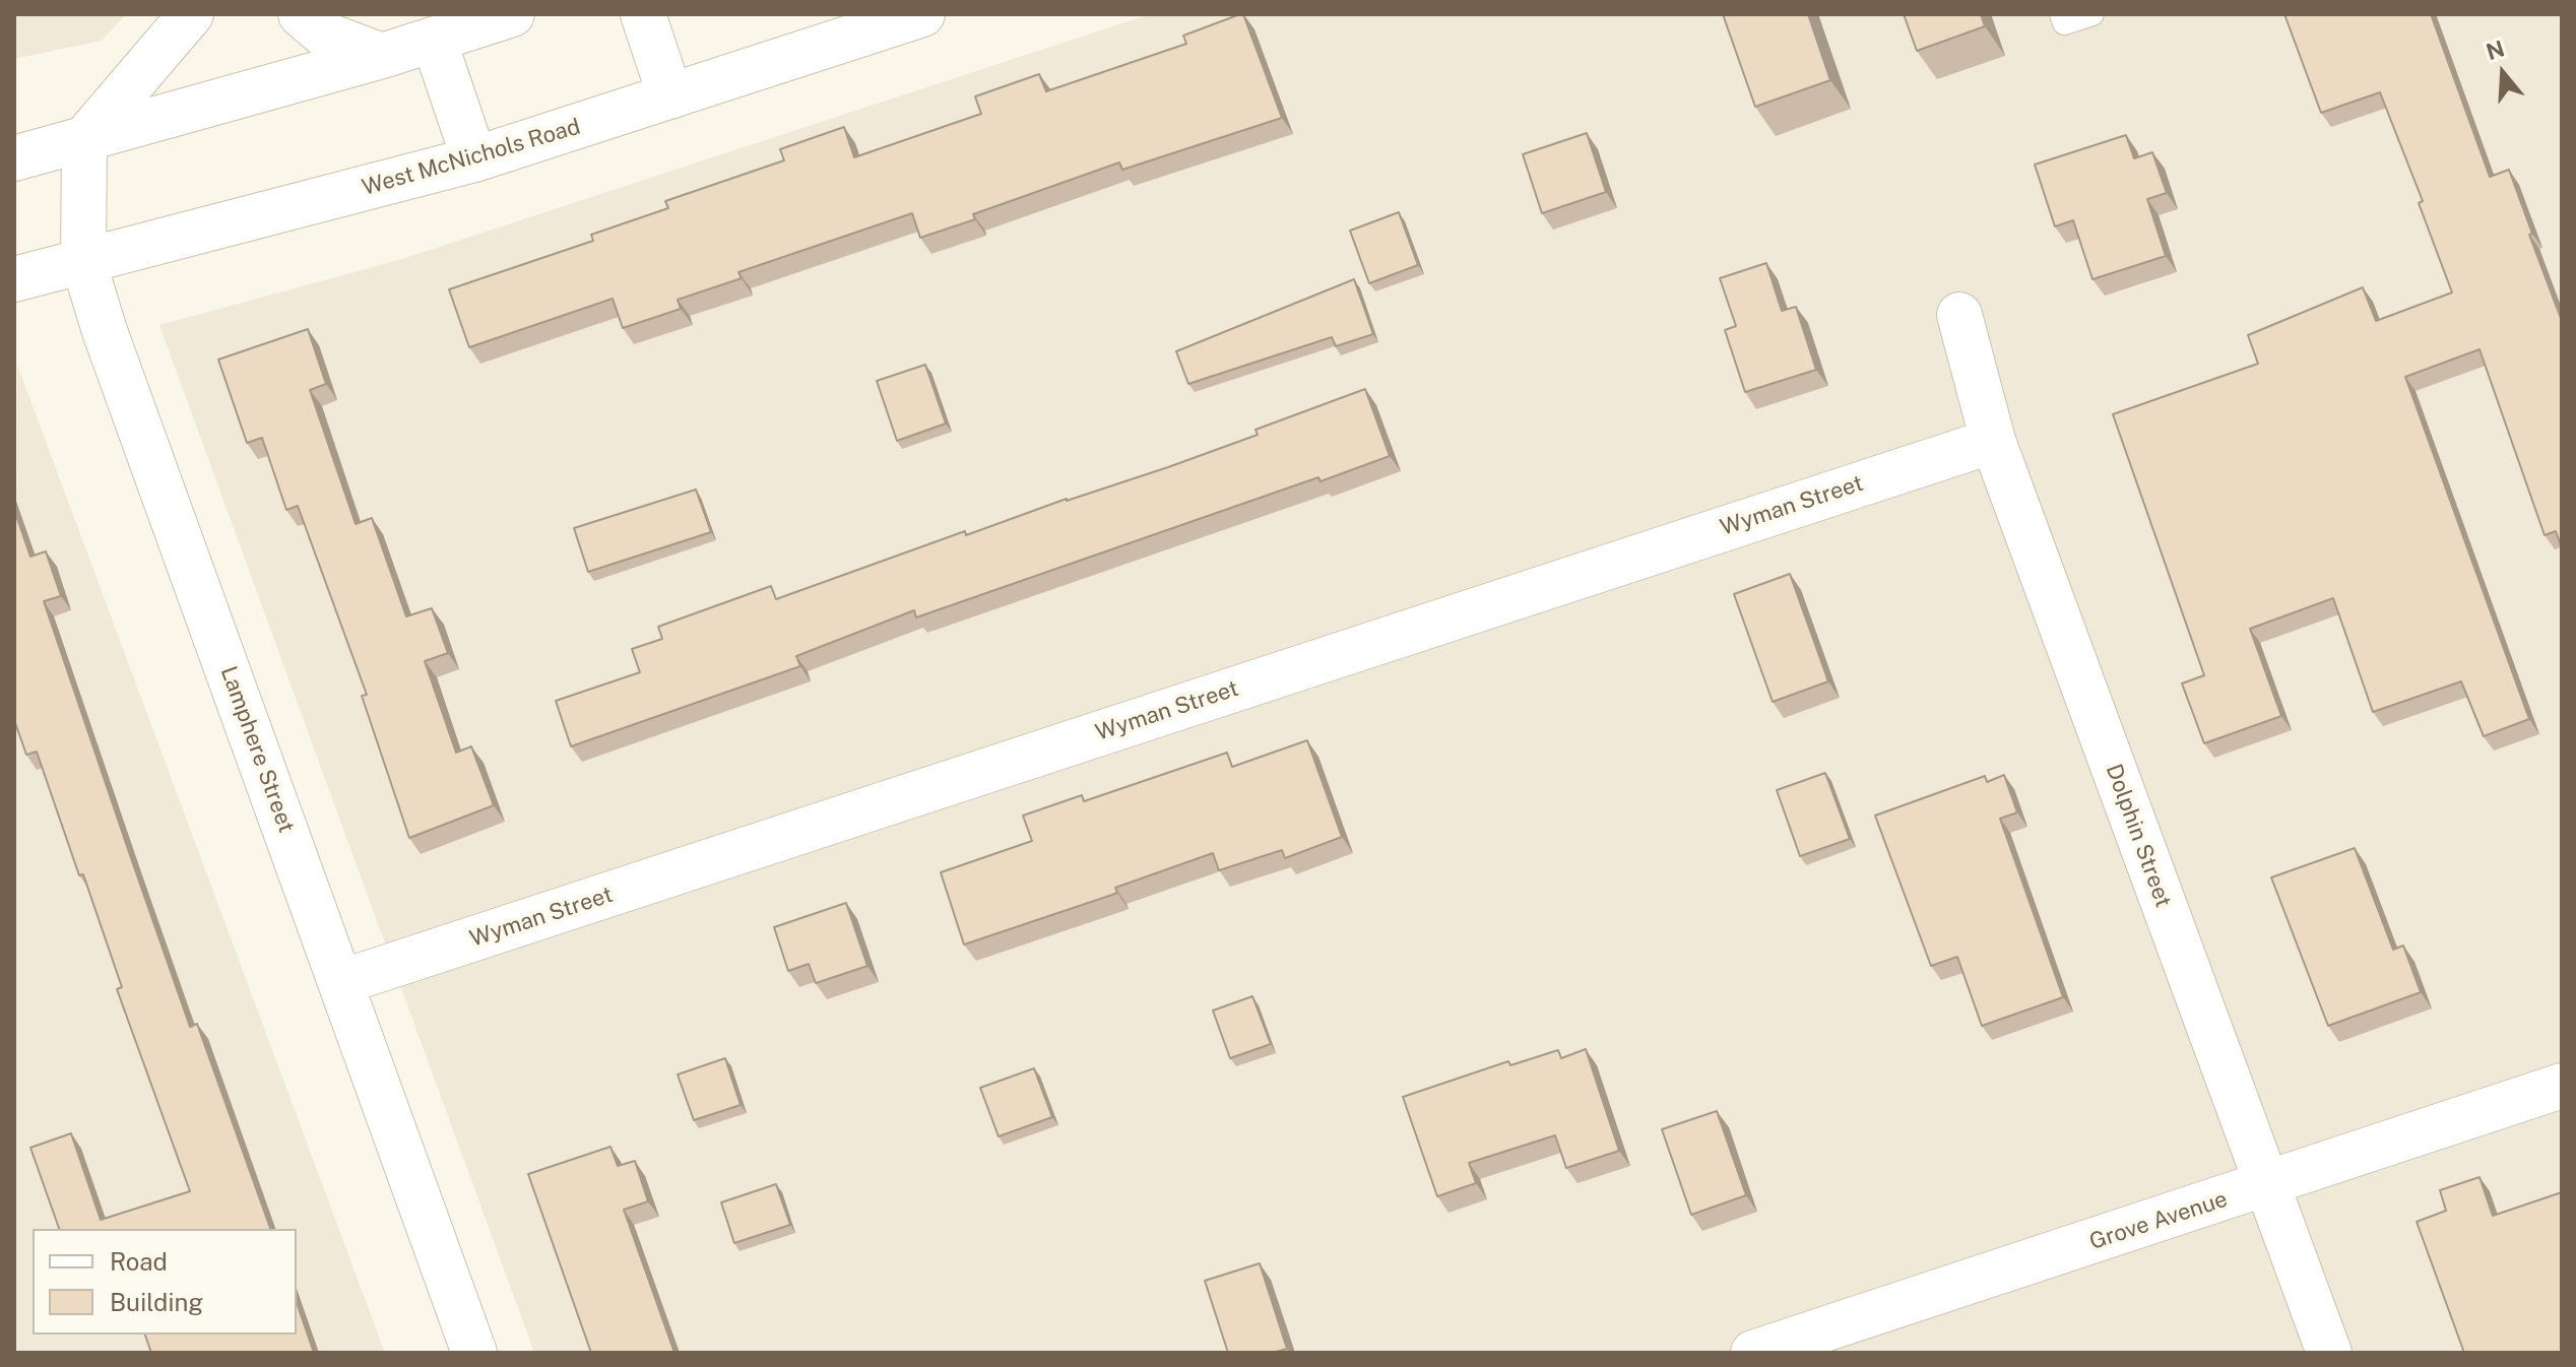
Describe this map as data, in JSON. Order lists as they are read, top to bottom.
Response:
{
  "streets": {
    "street": [
      "West McNichols Road",
      "Wyman Street",
      "Lamphere Street",
      "Dolphin Street",
      "Grove Avenue"
    ]
  },
  "crossings": [
    ["West McNichols Road", "Lamphere Street"],
    ["Wyman Street", "Lamphere Street"],
    ["Wyman Street", "Dolphin Street"],
    ["Dolphin Street", "Grove Avenue"]
  ],
  "legend": ["Road", "Building"],
  "north": "top"
}
